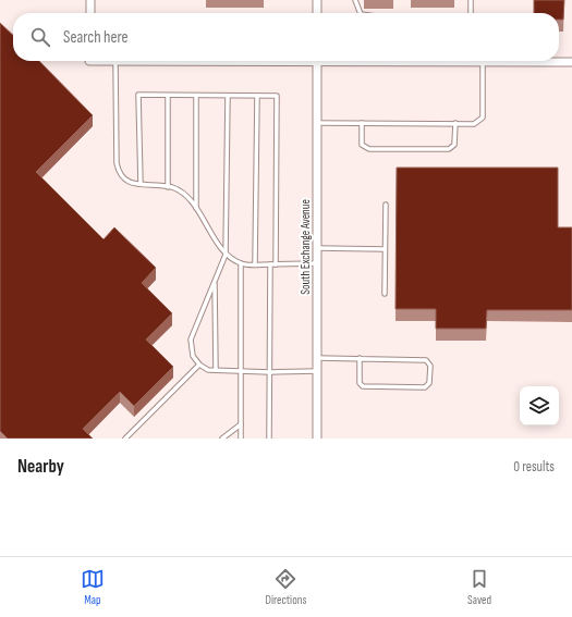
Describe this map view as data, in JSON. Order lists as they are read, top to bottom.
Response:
{
  "streets": {
    "street": ["South Exchange Avenue"]
  },
  "page": {
    "search": "Search here",
    "heading": ["Nearby", "0 results"],
    "nav": ["Map", "Directions", "Saved"]
  }
}
